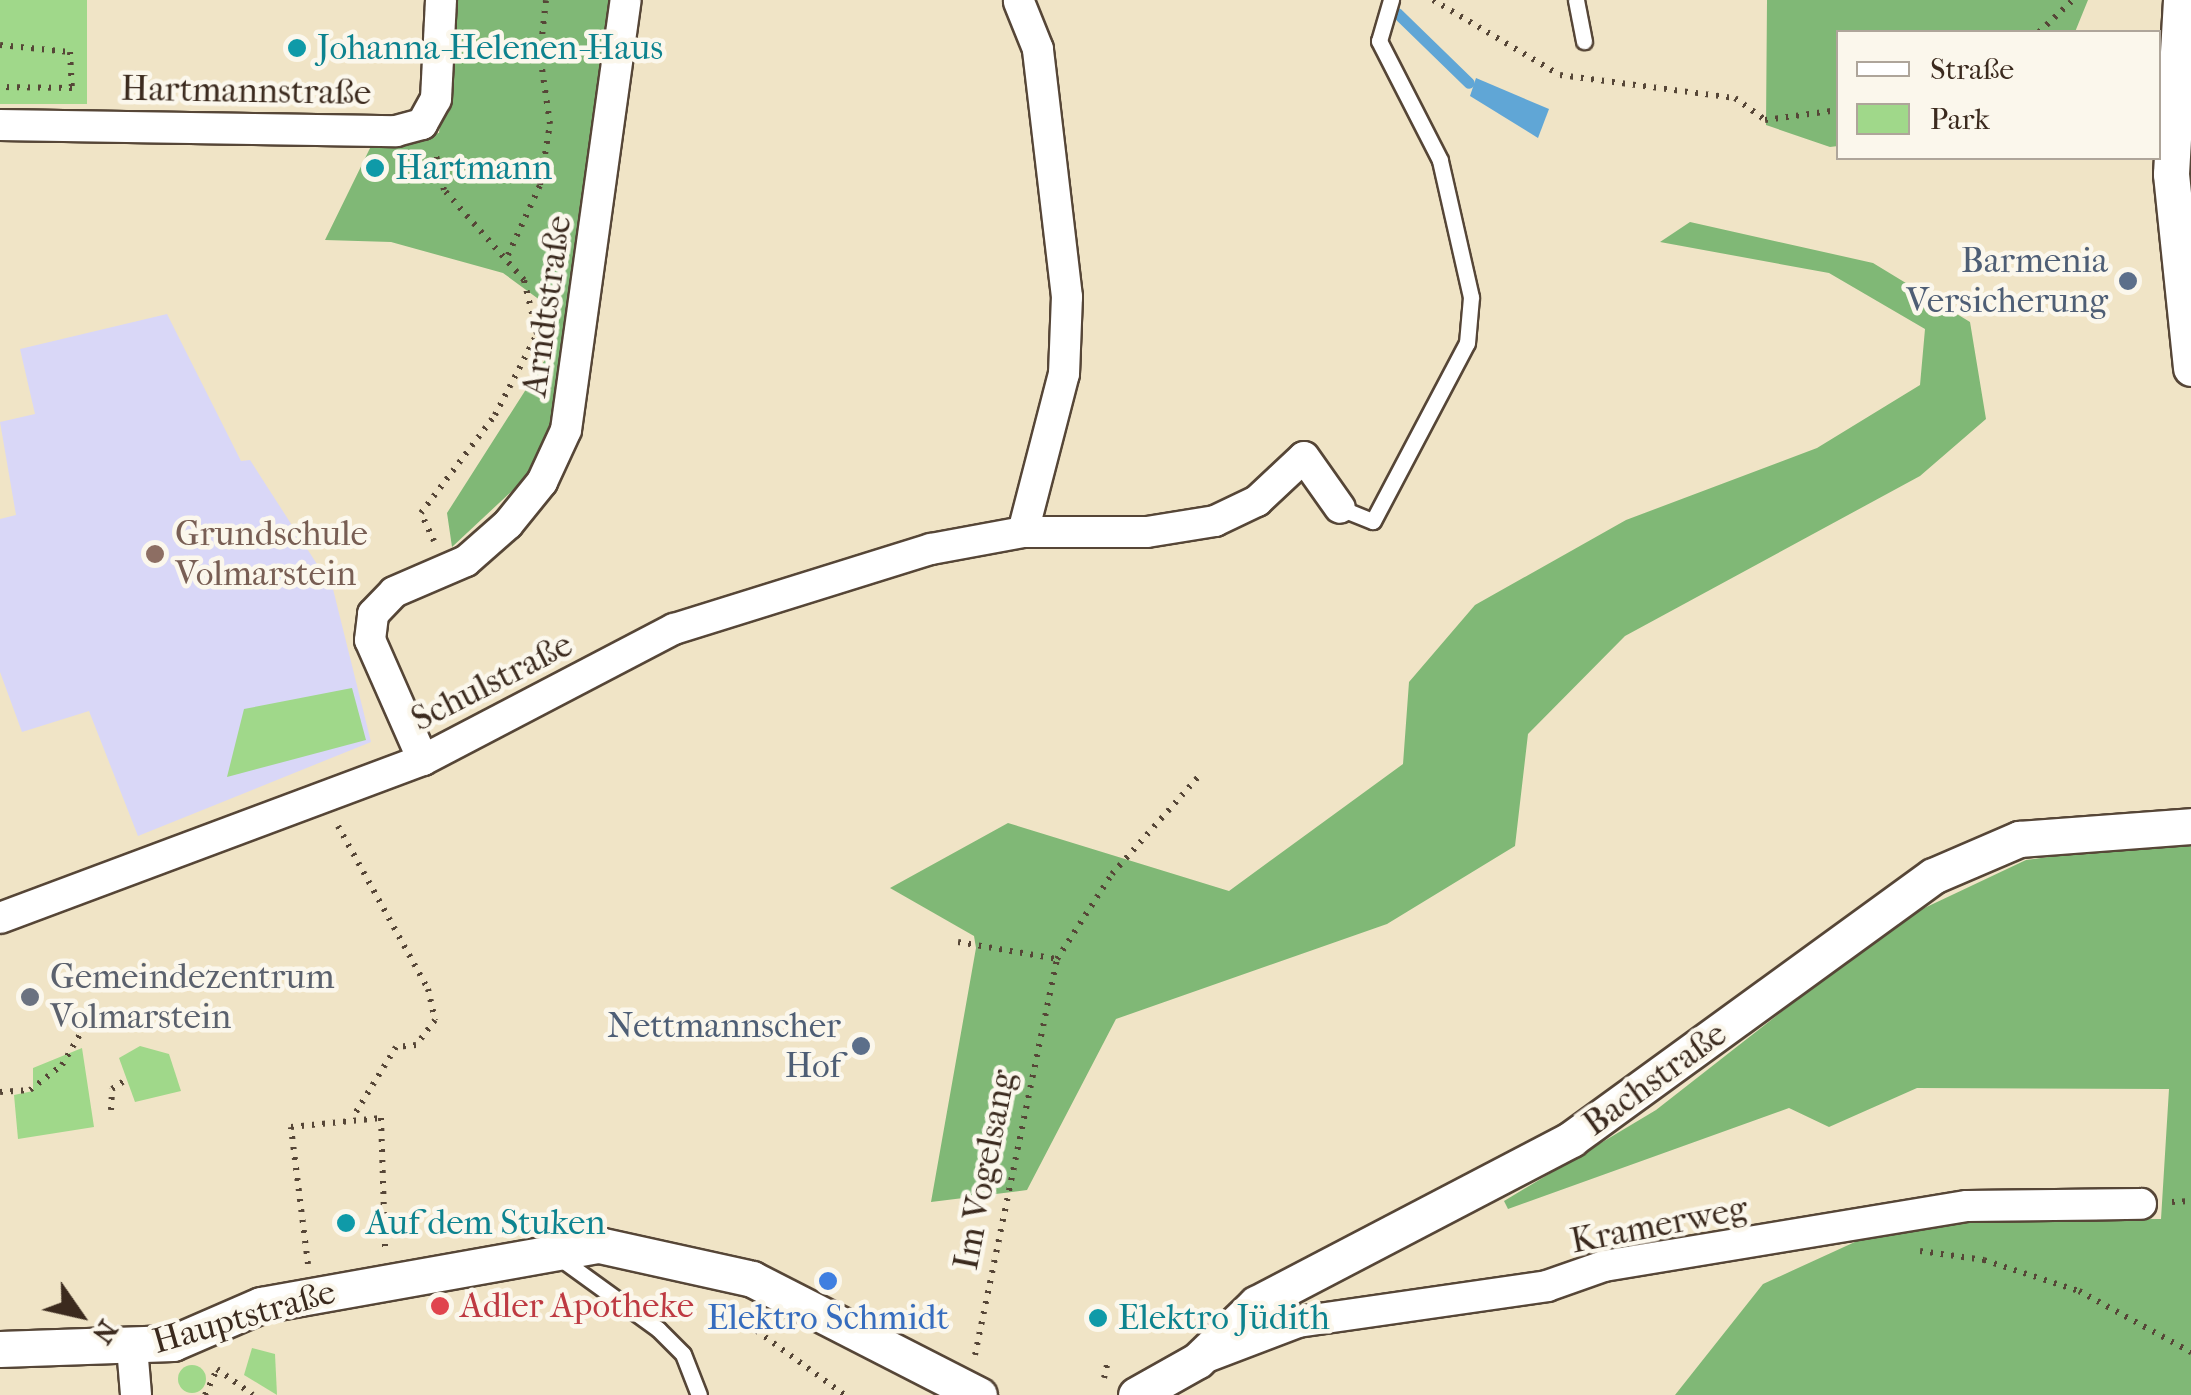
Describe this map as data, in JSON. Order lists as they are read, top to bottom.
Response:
{
  "streets": {
    "street": [
      "Hartmannstraße",
      "Arndtstraße",
      "Schulstraße",
      "Bachstraße",
      "Kramerweg",
      "Hauptstraße"
    ],
    "path": ["Im Vogelsang"]
  },
  "crossings": [
    ["Arndtstraße", "Schulstraße"],
    ["Bachstraße", "Kramerweg"],
    ["Im Vogelsang", "Hauptstraße"]
  ],
  "places": [
    "Johanna-Helenen-Haus",
    "Hartmann",
    "Barmenia Versicherung",
    "Grundschule Volmarstein",
    "Gemeindezentrum Volmarstein",
    "Nettmannscher Hof",
    "Auf dem Stuken",
    "Elektro Schmidt",
    "Adler Apotheke",
    "Elektro Jüdith"
  ],
  "legend": ["Straße", "Park"],
  "north": "bottom right"
}
